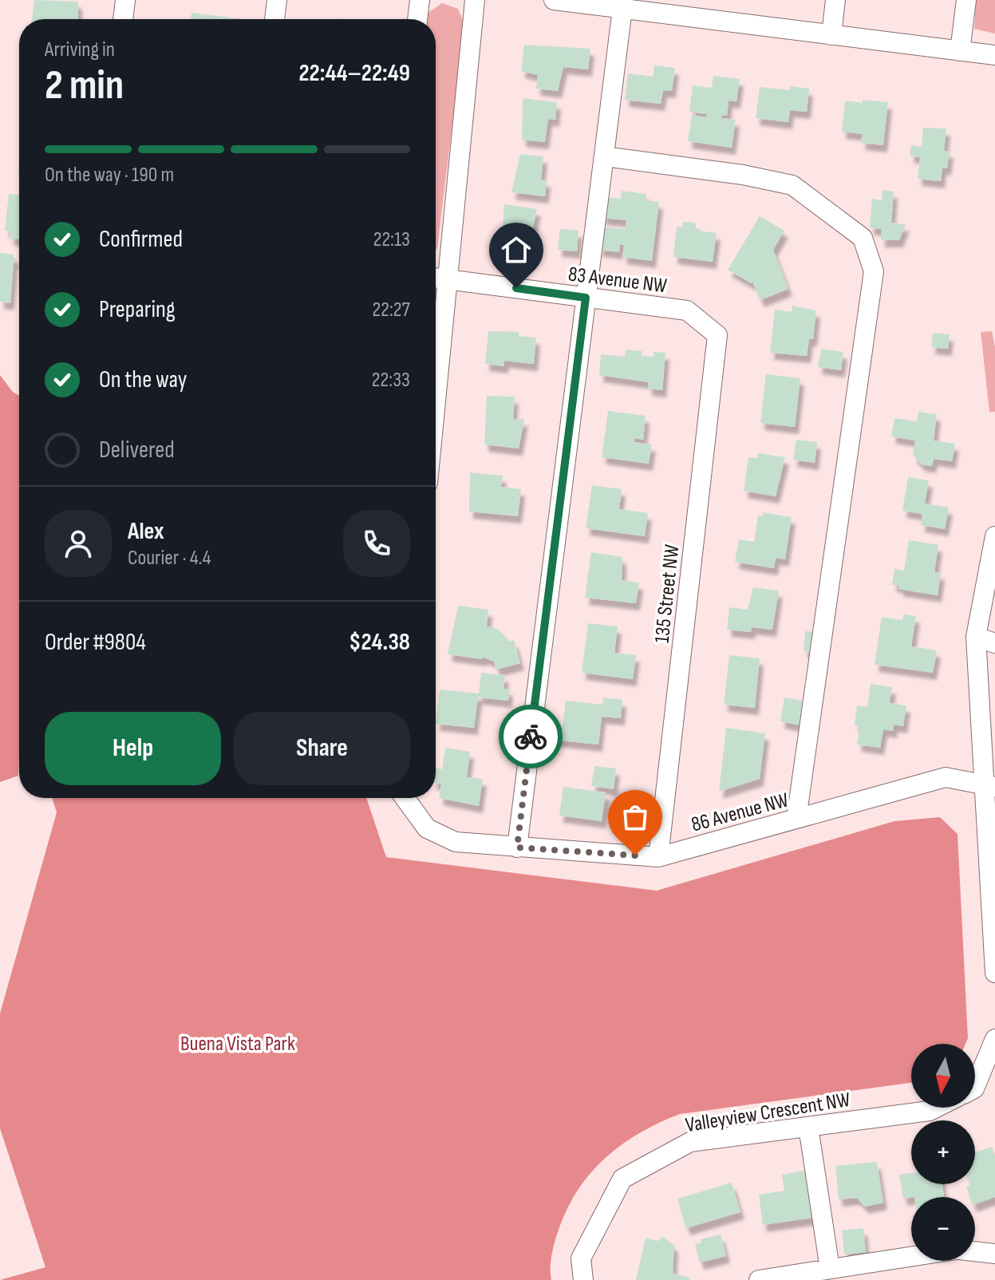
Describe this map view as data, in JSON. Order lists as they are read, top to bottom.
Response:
{
  "streets": {
    "street": [
      "83 Avenue NW",
      "135 Street NW",
      "86 Avenue NW",
      "Valleyview Crescent NW"
    ]
  },
  "crossings": [
    ["83 Avenue NW", "135 Street NW"],
    ["135 Street NW", "86 Avenue NW"]
  ],
  "parks": ["Buena Vista Park"],
  "north": "bottom",
  "page": {
    "heading": ["2 min", "Arriving in", "22:44–22:49"],
    "panel": [
      "Alex",
      "Courier · 4.4",
      "Order #9804",
      "$24.38"
    ],
    "bar": "On the way · 190 m",
    "list": [
      ["Confirmed", "22:13"],
      ["Preparing", "22:27"],
      ["On the way", "22:33"],
      "Delivered"
    ],
    "buttons": ["Help", "Share"],
    "map_buttons": ["+", "−"]
  }
}
